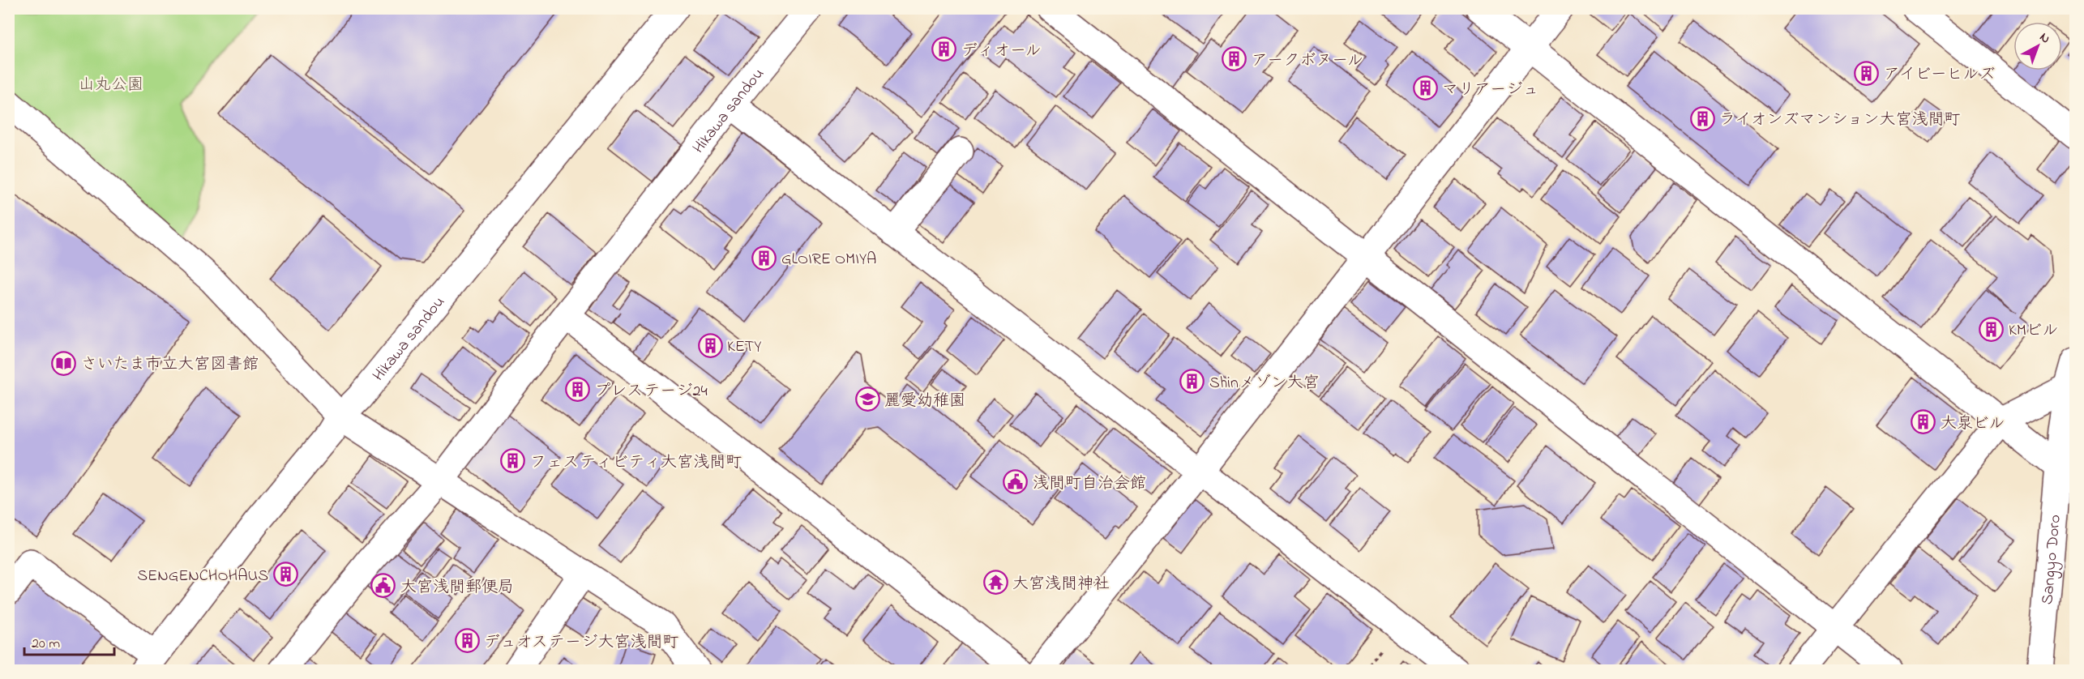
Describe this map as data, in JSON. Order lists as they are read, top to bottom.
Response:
{
  "streets": {
    "street": ["Hikawa sandou", "Sangyo Doro"]
  },
  "parks": ["山丸公園"],
  "places": {
    "building": [
      "ディオール",
      "アークボヌール",
      "アイビーヒルズ",
      "マリアージュ",
      "ライオンズマンション大宮浅間町",
      "GLOIRE OMIYA",
      "KMビル",
      "KETY",
      "Shinメゾン大宮",
      "プレステージ24",
      "大泉ビル",
      "フェスティビティ大宮浅間町",
      "SENGENCHOHAUS",
      "デュオステージ大宮浅間町"
    ],
    "library": ["さいたま市立大宮図書館"],
    "school or university": ["麗愛幼稚園"],
    "public building": ["浅間町自治会館", "大宮浅間郵便局"],
    "temple": ["大宮浅間神社"]
  },
  "scale_bar": "20 m",
  "north": "top right"
}
